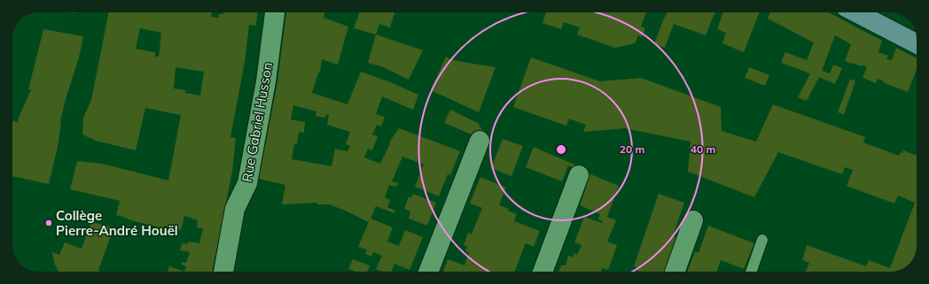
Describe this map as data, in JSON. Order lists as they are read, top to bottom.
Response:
{
  "streets": {
    "street": ["Rue Gabriel Husson"]
  },
  "places": ["Collège Pierre-André Houël"],
  "rings": ["20 m", "40 m"]
}
